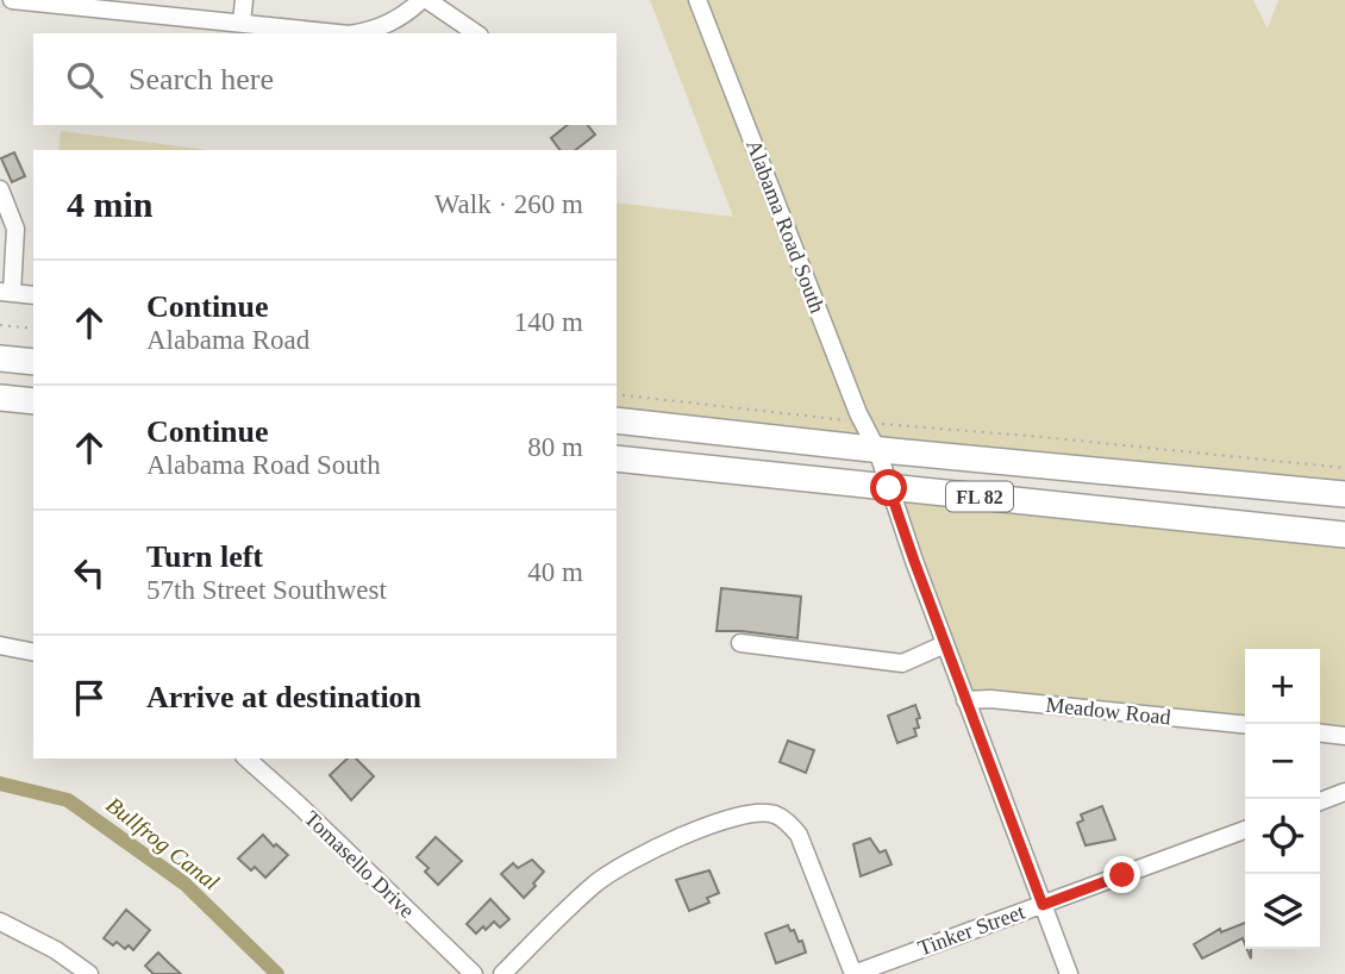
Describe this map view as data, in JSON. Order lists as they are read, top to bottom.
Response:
{
  "streets": {
    "highway": ["FL 82"],
    "street": [
      "Alabama Road South",
      "Meadow Road",
      "Tomasello Drive",
      "Tinker Street"
    ]
  },
  "crossings": [
    ["Alabama Road South", "FL 82"],
    ["Alabama Road South", "Meadow Road"],
    ["Alabama Road South", "Tinker Street"]
  ],
  "water": ["Bullfrog Canal"],
  "page": {
    "search": "Search here",
    "heading": ["4 min", "Walk · 260 m"],
    "list": [
      ["Continue", "Alabama Road", "140 m"],
      ["Continue", "Alabama Road South", "80 m"],
      ["Turn left", "57th Street Southwest", "40 m"],
      "Arrive at destination"
    ],
    "map_buttons": ["+", "−"]
  }
}
